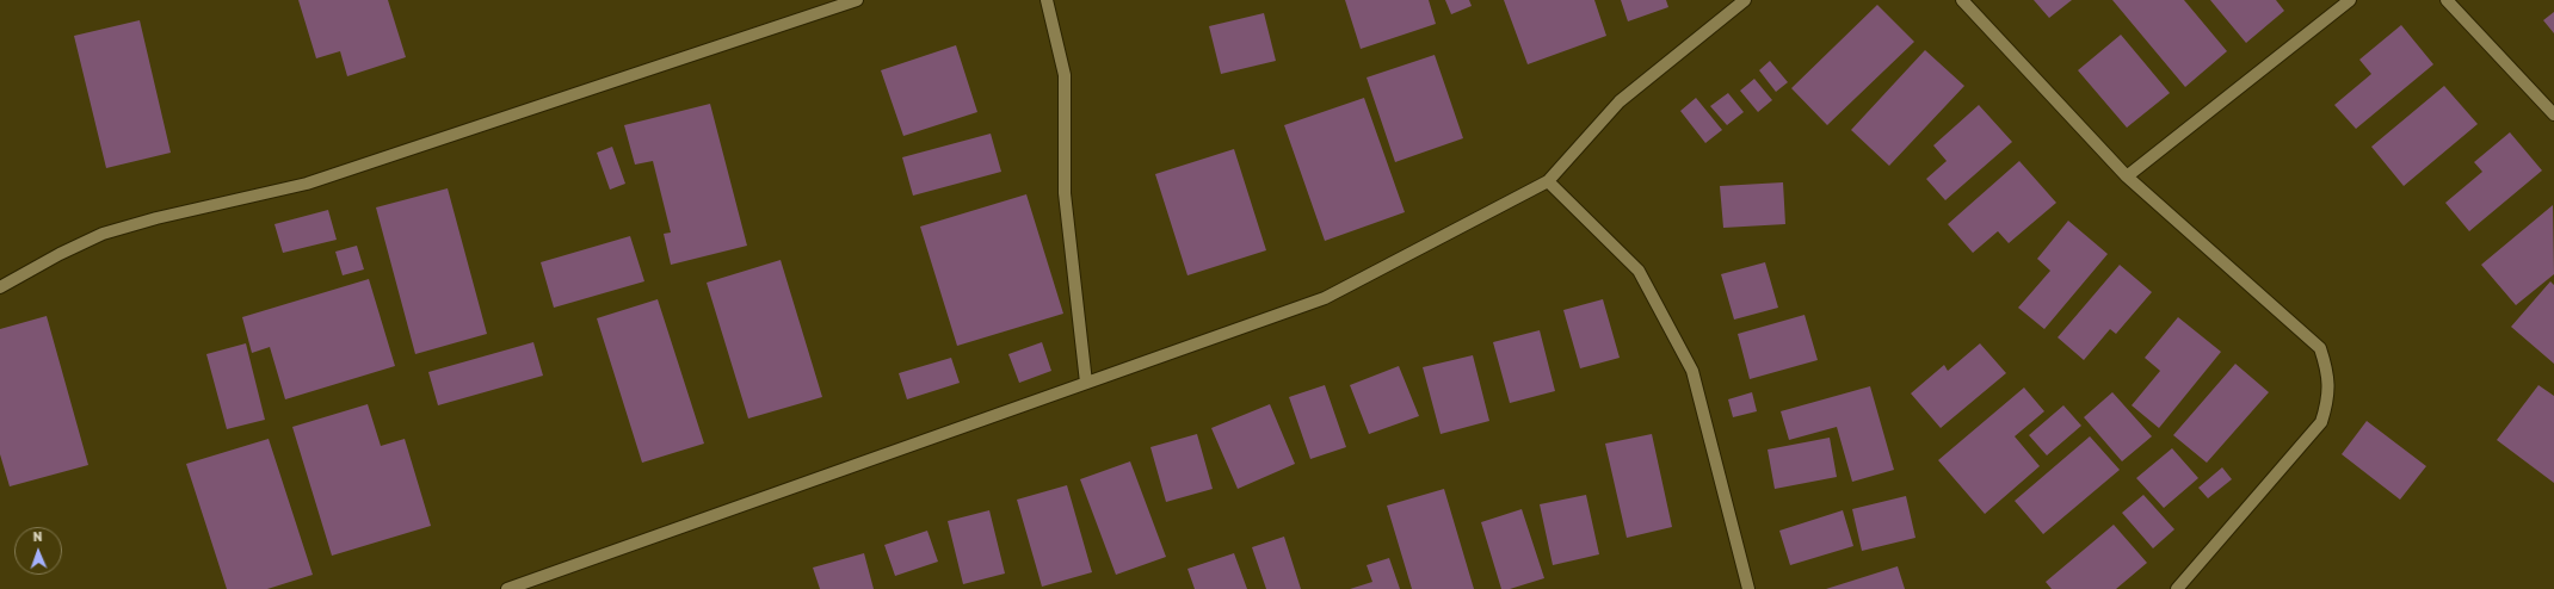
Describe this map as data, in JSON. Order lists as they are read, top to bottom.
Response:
{
  "north": "top"
}
